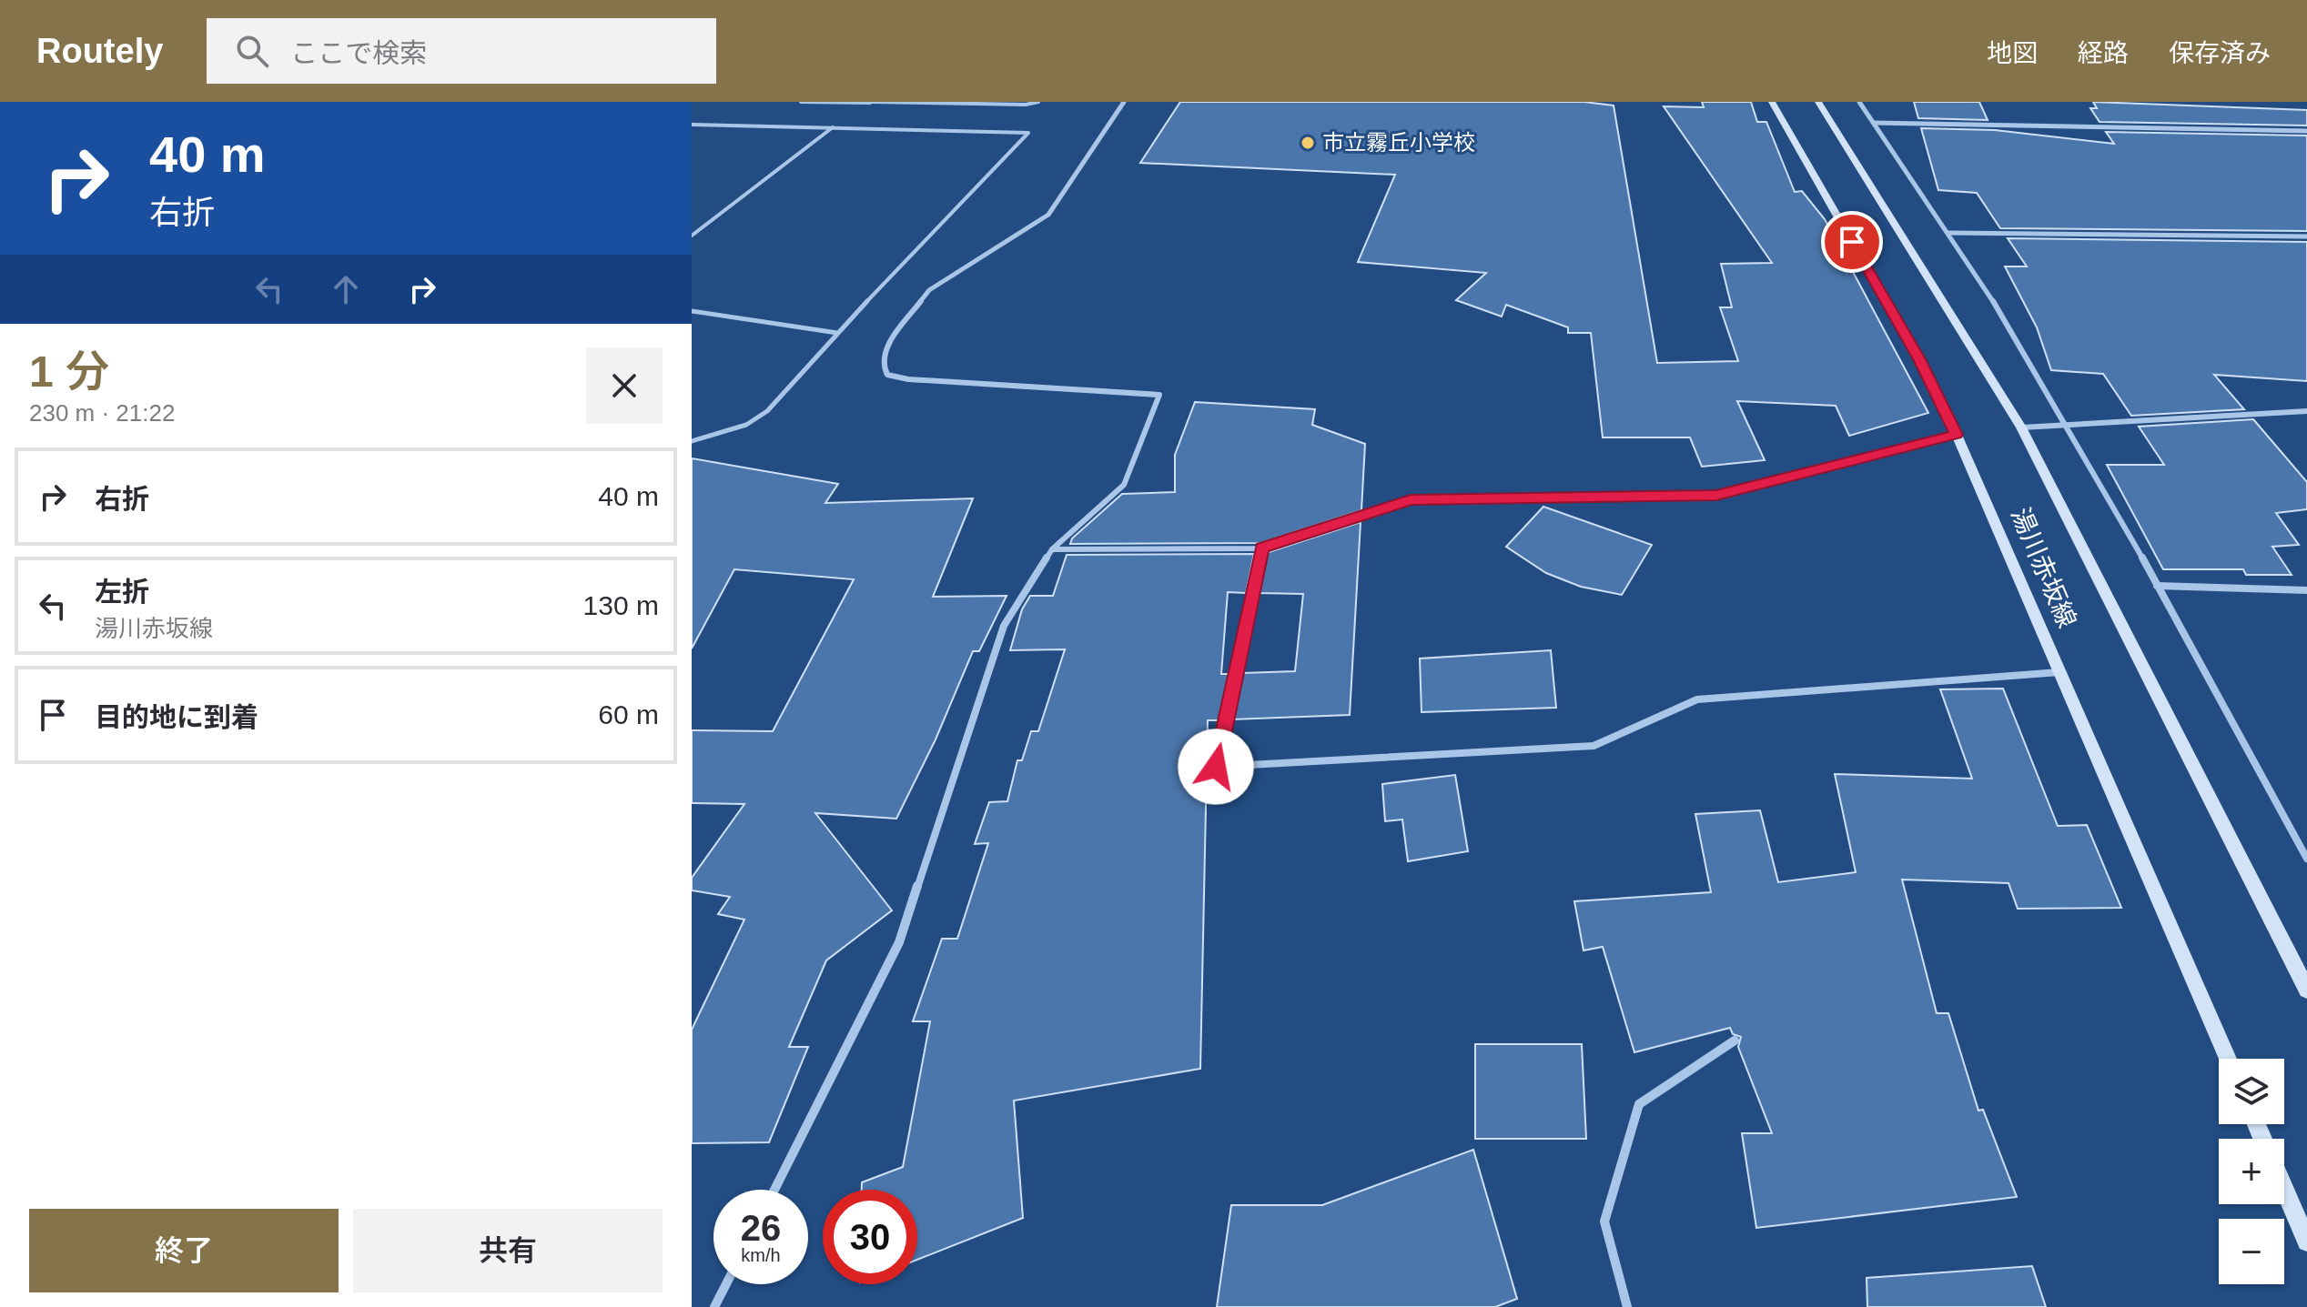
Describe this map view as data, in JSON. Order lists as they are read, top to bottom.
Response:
{
  "streets": {
    "main road": ["湯川赤坂線"]
  },
  "places": ["市立霧丘小学校"],
  "page": {
    "header": "Routely",
    "search": "ここで検索",
    "nav": ["地図", "経路", "保存済み"],
    "turn": ["40 m", "右折"],
    "heading": ["1 分", "230 m · 21:22"],
    "list": [
      {
        "name": "右折",
        "value": "40 m"
      },
      {
        "name": "左折",
        "note": "湯川赤坂線",
        "value": "130 m"
      },
      {
        "name": "目的地に到着",
        "value": "60 m"
      }
    ],
    "map_buttons": ["+", "−"],
    "speed": "26 km/h",
    "limit": "30",
    "buttons": ["終了", "共有"]
  }
}
